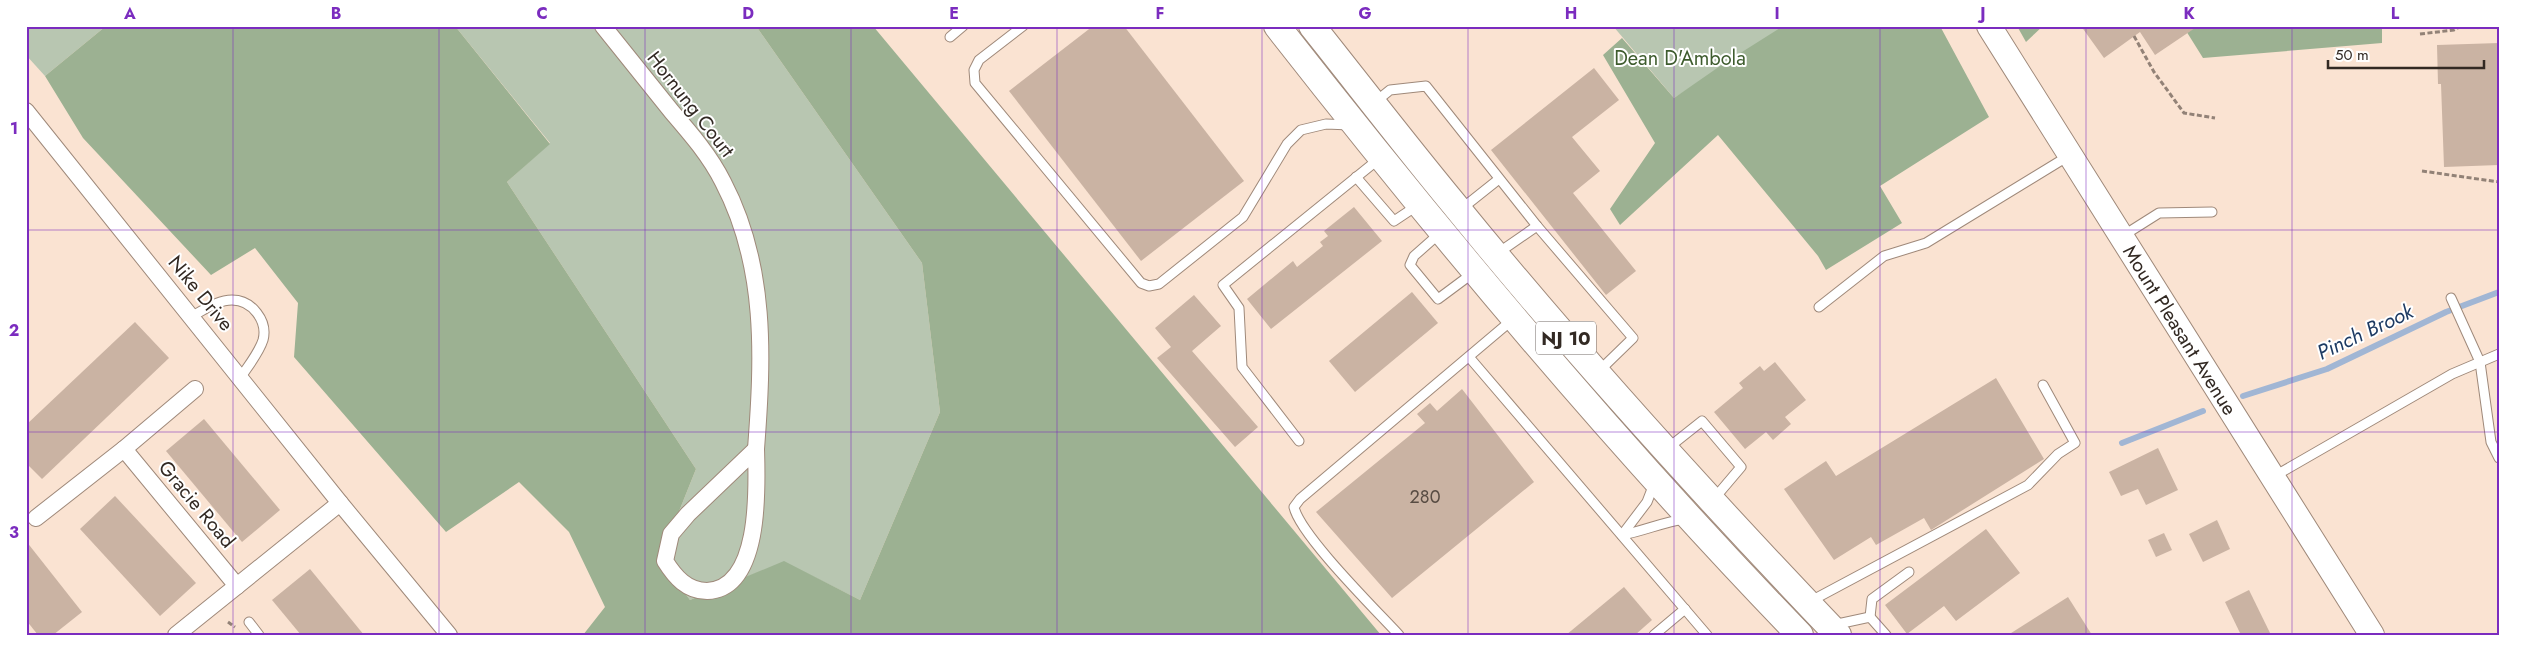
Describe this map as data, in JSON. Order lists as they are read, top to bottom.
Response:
{
  "streets": {
    "main road": ["NJ 10"],
    "street": [
      "Hornung Court",
      "Nike Drive",
      "Mount Pleasant Avenue",
      "Gracie Road"
    ]
  },
  "water": ["Pinch Brook"],
  "parks": ["Dean D'Ambola"],
  "house_numbers": ["280"],
  "scale_bar": "50 m",
  "grid": {
    "columns": [
      "A",
      "B",
      "C",
      "D",
      "E",
      "F",
      "G",
      "H",
      "I",
      "J",
      "K",
      "L"
    ],
    "rows": ["1", "2", "3"]
  }
}
